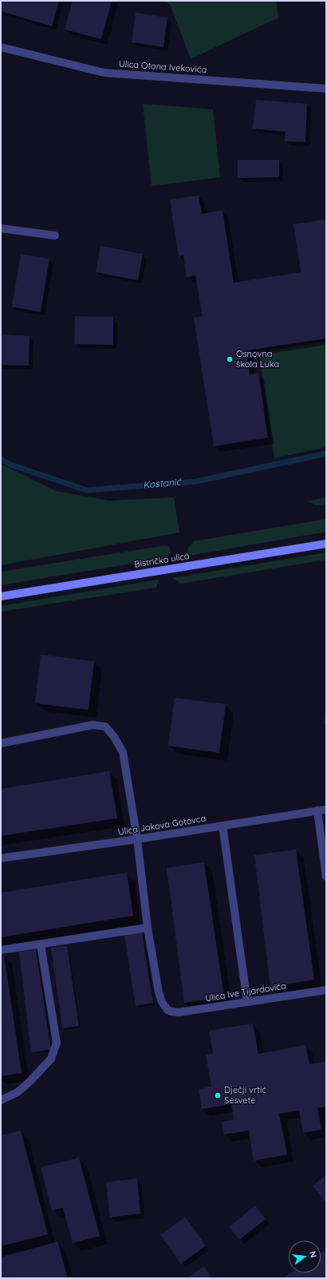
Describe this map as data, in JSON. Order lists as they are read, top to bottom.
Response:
{
  "streets": {
    "main road": ["Bistrička ulica"],
    "street": ["Ulica Otona Ivekovića", "Ulica Jakova Gotovca", "Ulica Ive Tijardovića"]
  },
  "water": ["Kostanić"],
  "places": ["Osnovna škola Luka", "Dječji vrtić Sesvete"],
  "north": "right"
}
